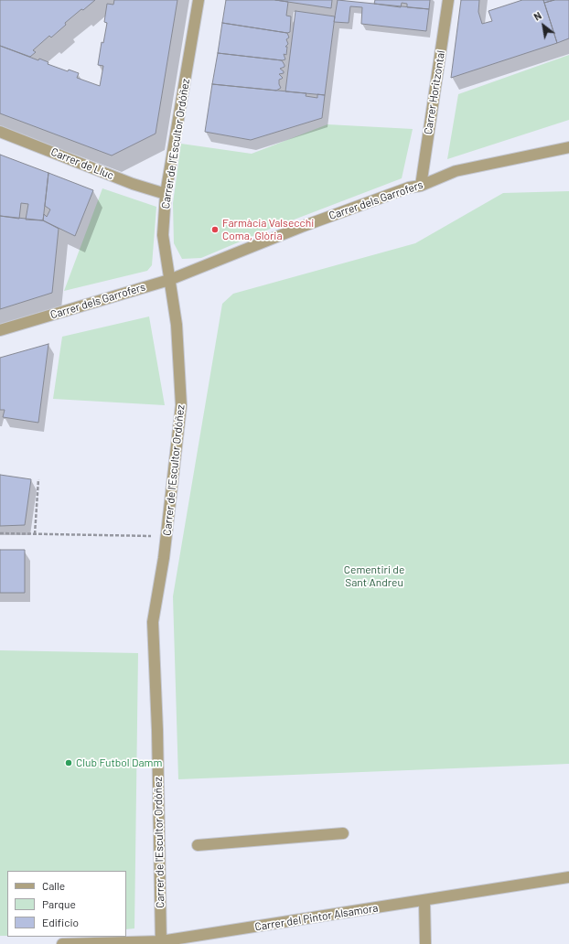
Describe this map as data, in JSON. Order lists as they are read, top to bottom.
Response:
{
  "streets": {
    "street": [
      "Carrer Horitzontal",
      "Carrer de l'Escultor Ordóñez",
      "Carrer de Lluc",
      "Carrer dels Garrofers",
      "Carrer del Pintor Alsamora"
    ]
  },
  "crossings": [
    ["Carrer Horitzontal", "Carrer dels Garrofers"],
    ["Carrer de l'Escultor Ordóñez", "Carrer de Lluc"],
    ["Carrer de l'Escultor Ordóñez", "Carrer dels Garrofers"],
    ["Carrer de l'Escultor Ordóñez", "Carrer del Pintor Alsamora"]
  ],
  "parks": ["Cementiri de Sant Andreu"],
  "places": ["Farmàcia Valsecchi Coma, Glòria", "Club Futbol Damm"],
  "legend": ["Calle", "Parque", "Edificio"],
  "north": "top left"
}
